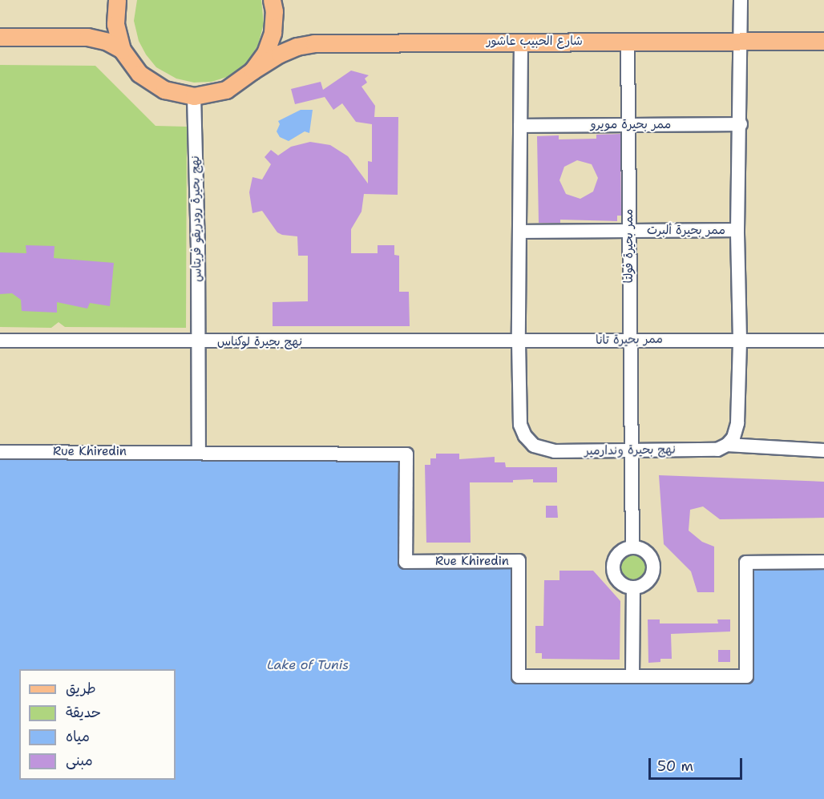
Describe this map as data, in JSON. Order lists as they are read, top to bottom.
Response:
{
  "streets": {
    "main road": ["شارع الحبيب عاشور"],
    "street": [
      "ممر بحيرة مويرو",
      "نهج بحيرة رودريقو فريتاس",
      "ممر بحيرة ألبرت",
      "ممر بحيرة فولتا",
      "ممر بحيرة تانا",
      "نهج بحيرة لوكناس",
      "نهج بحيرة وندارمير",
      "Rue Khiredin"
    ]
  },
  "crossings": [
    ["شارع الحبيب عاشور", "نهج بحيرة رودريقو فريتاس"],
    ["شارع الحبيب عاشور", "ممر بحيرة فولتا"],
    ["شارع الحبيب عاشور", "نهج بحيرة وندارمير"],
    ["ممر بحيرة مويرو", "ممر بحيرة فولتا"],
    ["ممر بحيرة مويرو", "نهج بحيرة وندارمير"],
    ["نهج بحيرة رودريقو فريتاس", "نهج بحيرة لوكناس"],
    ["نهج بحيرة رودريقو فريتاس", "Rue Khiredin"],
    ["ممر بحيرة ألبرت", "ممر بحيرة فولتا"],
    ["ممر بحيرة ألبرت", "نهج بحيرة وندارمير"],
    ["ممر بحيرة فولتا", "ممر بحيرة تانا"],
    ["ممر بحيرة فولتا", "نهج بحيرة وندارمير"],
    ["ممر بحيرة تانا", "نهج بحيرة لوكناس"],
    ["ممر بحيرة تانا", "نهج بحيرة وندارمير"],
    ["نهج بحيرة لوكناس", "نهج بحيرة وندارمير"]
  ],
  "water": ["Lake of Tunis"],
  "legend": [
    "طريق",
    "حديقة",
    "مياه",
    "مبنى"
  ],
  "scale_bar": "50 m"
}
